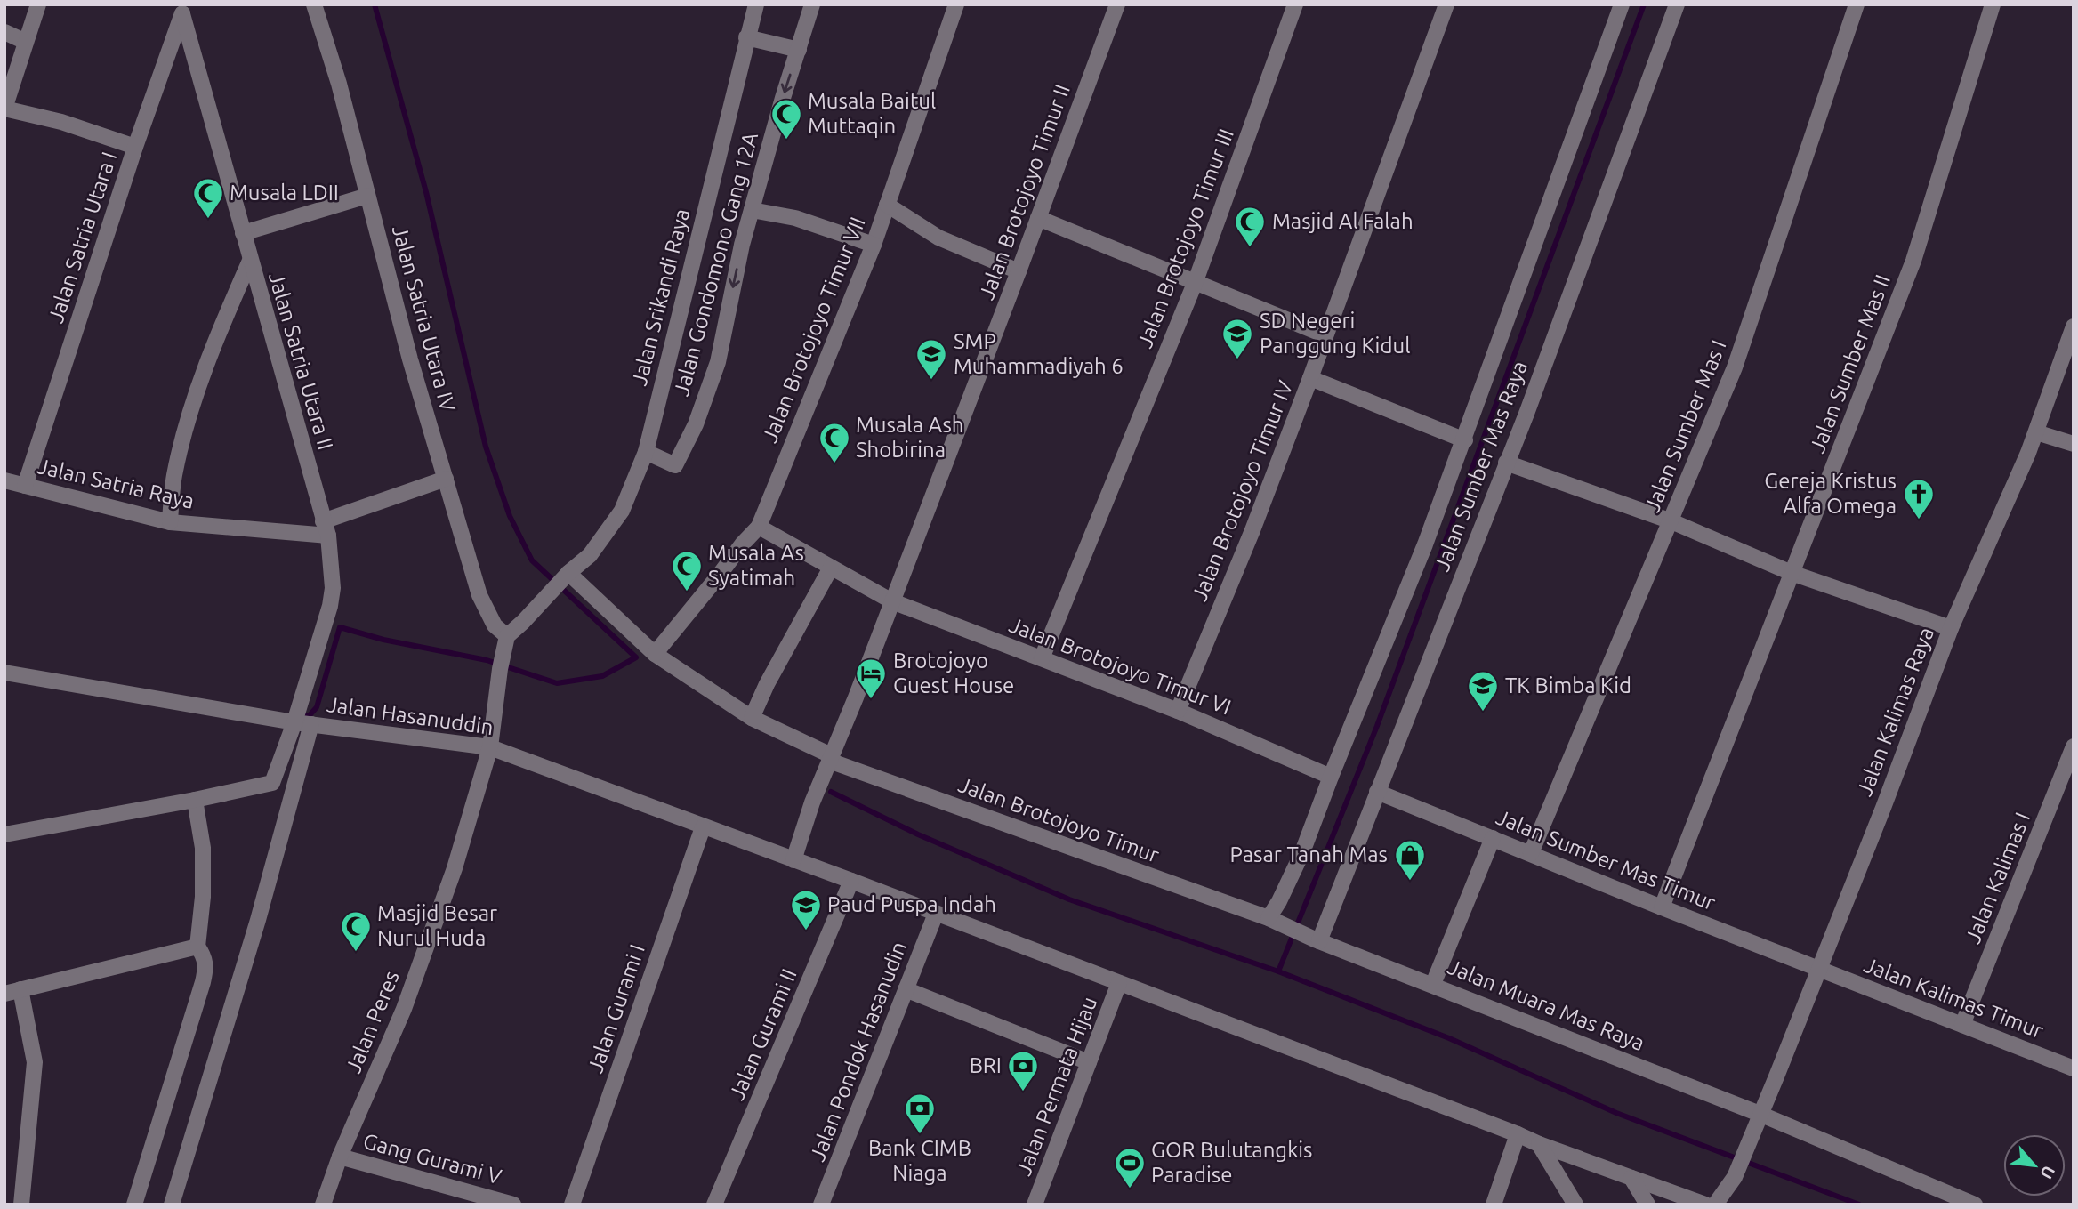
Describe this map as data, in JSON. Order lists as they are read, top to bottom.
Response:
{
  "streets": {
    "street": [
      "Jalan Brotojoyo Timur II",
      "Jalan Satria Utara I",
      "Jalan Brotojoyo Timur III",
      "Jalan Gondomono Gang 12A",
      "Jalan Srikandi Raya",
      "Jalan Satria Utara IV",
      "Jalan Brotojoyo Timur VII",
      "Jalan Satria Utara II",
      "Jalan Sumber Mas II",
      "Jalan Sumber Mas I",
      "Jalan Sumber Mas Raya",
      "Jalan Satria Raya",
      "Jalan Brotojoyo Timur IV",
      "Jalan Brotojoyo Timur VI",
      "Jalan Kalimas Raya",
      "Jalan Hasanuddin",
      "Jalan Brotojoyo Timur",
      "Jalan Sumber Mas Timur",
      "Jalan Kalimas I",
      "Jalan Kalimas Timur",
      "Jalan Muara Mas Raya",
      "Jalan Gurami I",
      "Jalan Peres",
      "Jalan Gurami II",
      "Jalan Pondok Hasanudin",
      "Jalan Permata Hijau",
      "Gang Gurami V"
    ]
  },
  "crossings": [
    ["Jalan Brotojoyo Timur II", "Jalan Brotojoyo Timur VI"],
    ["Jalan Brotojoyo Timur II", "Jalan Hasanuddin"],
    ["Jalan Brotojoyo Timur II", "Jalan Brotojoyo Timur"],
    ["Jalan Satria Utara I", "Jalan Satria Utara II"],
    ["Jalan Satria Utara I", "Jalan Satria Raya"],
    ["Jalan Brotojoyo Timur III", "Jalan Brotojoyo Timur VI"],
    ["Jalan Gondomono Gang 12A", "Jalan Srikandi Raya"],
    ["Jalan Srikandi Raya", "Jalan Satria Utara IV"],
    ["Jalan Srikandi Raya", "Jalan Brotojoyo Timur"],
    ["Jalan Brotojoyo Timur VII", "Jalan Brotojoyo Timur"],
    ["Jalan Satria Utara II", "Jalan Satria Raya"],
    ["Jalan Satria Utara II", "Jalan Hasanuddin"],
    ["Jalan Sumber Mas II", "Jalan Sumber Mas Timur"],
    ["Jalan Sumber Mas I", "Jalan Sumber Mas Timur"],
    ["Jalan Sumber Mas Raya", "Jalan Brotojoyo Timur VI"],
    ["Jalan Sumber Mas Raya", "Jalan Brotojoyo Timur"],
    ["Jalan Sumber Mas Raya", "Jalan Sumber Mas Timur"],
    ["Jalan Sumber Mas Raya", "Jalan Muara Mas Raya"],
    ["Jalan Brotojoyo Timur IV", "Jalan Brotojoyo Timur VI"],
    ["Jalan Kalimas Raya", "Jalan Sumber Mas Timur"],
    ["Jalan Kalimas Raya", "Jalan Kalimas Timur"],
    ["Jalan Kalimas Raya", "Jalan Muara Mas Raya"],
    ["Jalan Hasanuddin", "Jalan Gurami I"],
    ["Jalan Hasanuddin", "Jalan Peres"],
    ["Jalan Hasanuddin", "Jalan Gurami II"],
    ["Jalan Hasanuddin", "Jalan Pondok Hasanudin"],
    ["Jalan Hasanuddin", "Jalan Permata Hijau"],
    ["Jalan Brotojoyo Timur", "Jalan Muara Mas Raya"],
    ["Jalan Sumber Mas Timur", "Jalan Kalimas Timur"],
    ["Jalan Kalimas I", "Jalan Kalimas Timur"],
    ["Jalan Peres", "Gang Gurami V"]
  ],
  "one_way": ["Jalan Gondomono Gang 12A"],
  "places": {
    "mosque": [
      "Musala Baitul Muttaqin",
      "Musala LDII",
      "Masjid Al Falah",
      "Musala Ash Shobirina",
      "Musala As Syatimah",
      "Masjid Besar Nurul Huda"
    ],
    "school or university": [
      "SD Negeri Panggung Kidul",
      "SMP Muhammadiyah 6",
      "TK Bimba Kid",
      "Paud Puspa Indah"
    ],
    "church": ["Gereja Kristus Alfa Omega"],
    "hotel": ["Brotojoyo Guest House"],
    "shop": ["Pasar Tanah Mas"],
    "bank": ["BRI", "Bank CIMB Niaga"],
    "sports": ["GOR Bulutangkis Paradise"]
  },
  "north": "bottom right"
}
